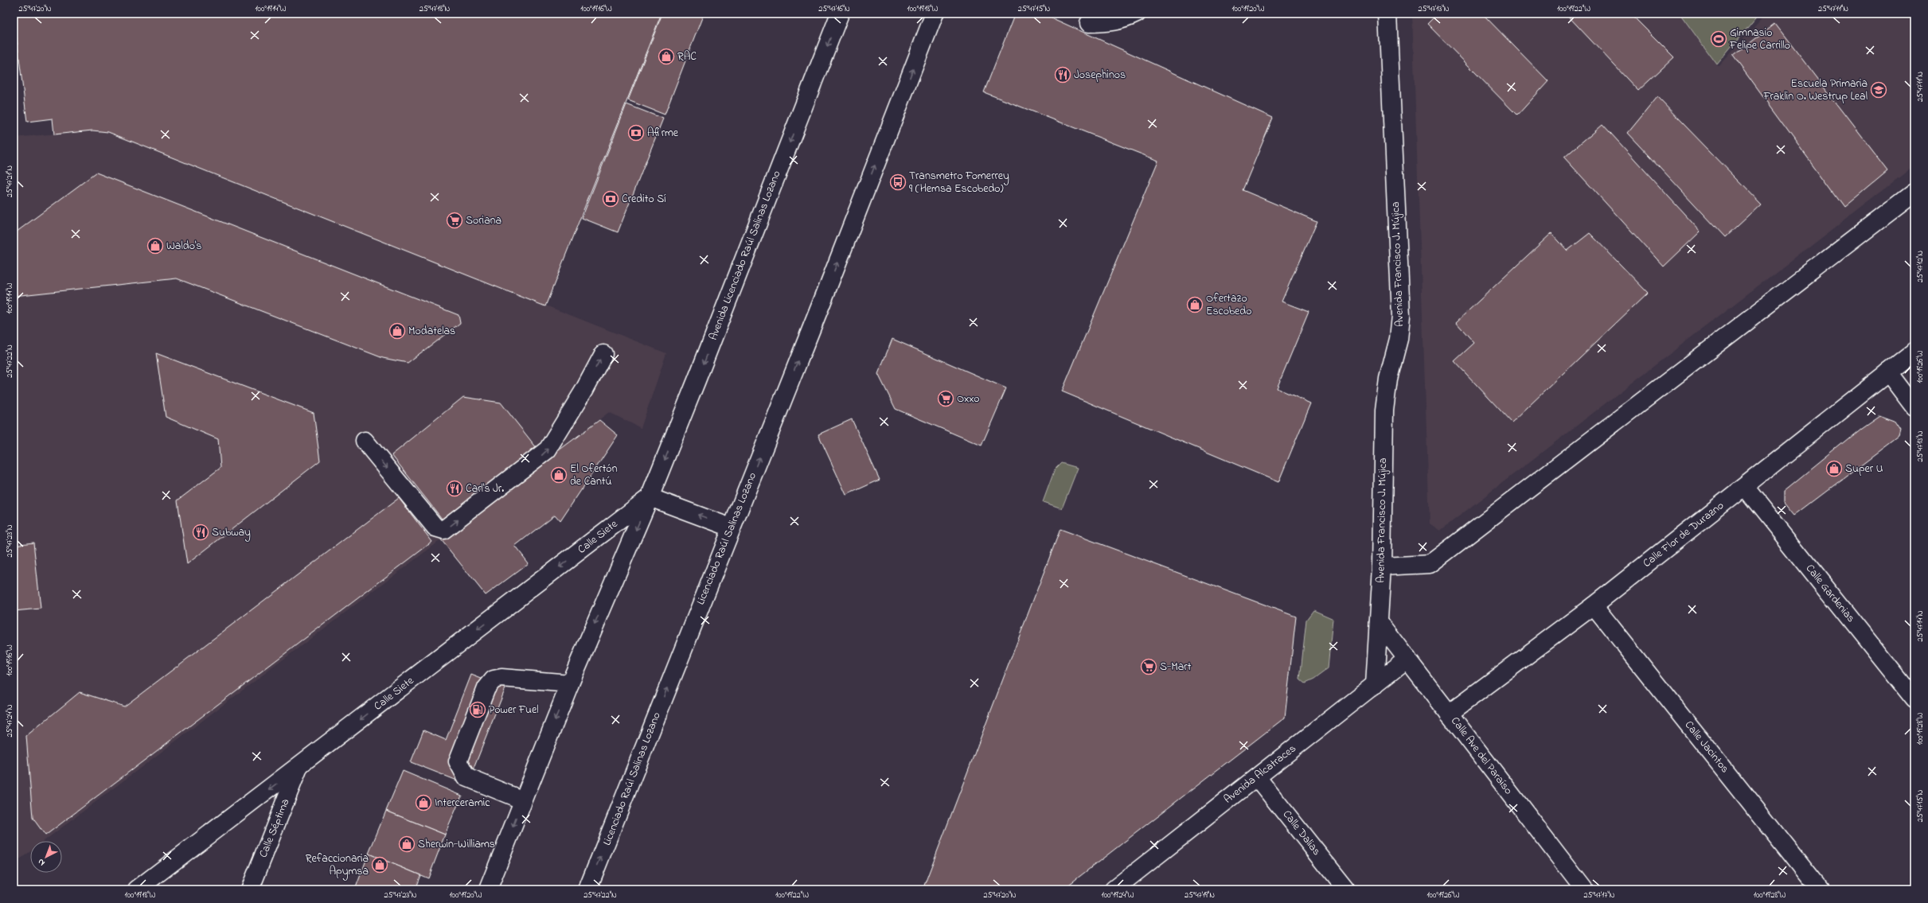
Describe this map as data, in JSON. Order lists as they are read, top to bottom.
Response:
{
  "streets": {
    "street": [
      "Avenida Licenciado Raúl Salinas Lozano",
      "Avenida Francisco J. Mújica",
      "Calle Flor de Durazno",
      "Calle Siete",
      "Licenciado Raúl Salinas Lozano",
      "Calle Gardenias",
      "Calle Jacintos",
      "Calle Ave del Paraíso",
      "Avenida Alcatraces",
      "Calle Séptima",
      "Calle Dalias"
    ]
  },
  "crossings": [
    ["Avenida Licenciado Raúl Salinas Lozano", "Calle Siete"],
    ["Avenida Francisco J. Mújica", "Calle Ave del Paraíso"],
    ["Avenida Francisco J. Mújica", "Avenida Alcatraces"],
    ["Calle Flor de Durazno", "Calle Gardenias"],
    ["Calle Flor de Durazno", "Calle Jacintos"],
    ["Calle Flor de Durazno", "Calle Ave del Paraíso"],
    ["Calle Siete", "Calle Séptima"],
    ["Calle Ave del Paraíso", "Avenida Alcatraces"],
    ["Avenida Alcatraces", "Calle Dalias"]
  ],
  "one_way": ["Avenida Licenciado Raúl Salinas Lozano", "Calle Siete"],
  "places": {
    "sports": ["Gimnasio Felipe Carrillo"],
    "shop": [
      "RAC",
      "Waldo's",
      "Ofertazo Escobedo",
      "Modatelas",
      "Super U",
      "El Ofertón de Cantú",
      "Interceramic",
      "Sherwin-Williams",
      "Refaccionaria Apymsa"
    ],
    "restaurant": ["Josephinos", "Carl's Jr.", "Subway"],
    "school or university": ["Escuela Primaria Fraklin O. Westrup Leal"],
    "bank": ["Afirme", "Credito Sí"],
    "bus stop": ["Transmetro Fomerrey 9 (Hemsa Escobedo)"],
    "supermarket": ["Soriana", "Oxxo", "S-Mart"],
    "fuel station": ["Power Fuel"]
  },
  "north": "bottom left",
  "coordinates": [
    "25°47'20\"N",
    "100°19'14\"W",
    "25°47'18\"N",
    "100°19'16\"W",
    "25°47'16\"N",
    "100°19'18\"W",
    "25°47'15\"N",
    "100°19'20\"W",
    "25°47'13\"N",
    "100°19'22\"W",
    "25°47'11\"N",
    "25°47'21\"N",
    "25°47'12\"N",
    "25°47'22\"N",
    "100°19'26\"W",
    "25°47'23\"N",
    "25°47'14\"N",
    "25°47'24\"N",
    "100°19'28\"W",
    "100°19'24\"W",
    "25°47'19\"N",
    "25°47'17\"N"
  ]
}
